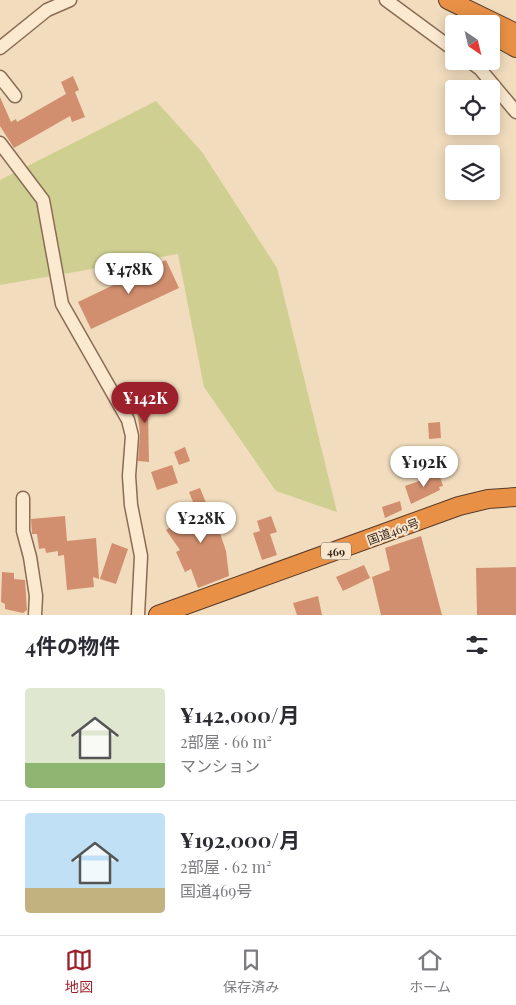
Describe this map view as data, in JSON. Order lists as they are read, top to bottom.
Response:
{
  "streets": {
    "highway": ["国道469号", "469"]
  },
  "north": "bottom right",
  "page": {
    "price": [
      "¥478K",
      "¥142K",
      "¥192K",
      "¥228K"
    ],
    "heading": "4件の物件",
    "list": [
      {
        "name": "¥142,000/月",
        "note": "2部屋 · 66 m² · マンション"
      },
      {
        "name": "¥192,000/月",
        "note": "2部屋 · 62 m² · 国道469号"
      }
    ],
    "tabs": ["地図", "保存済み", "ホーム"]
  }
}
